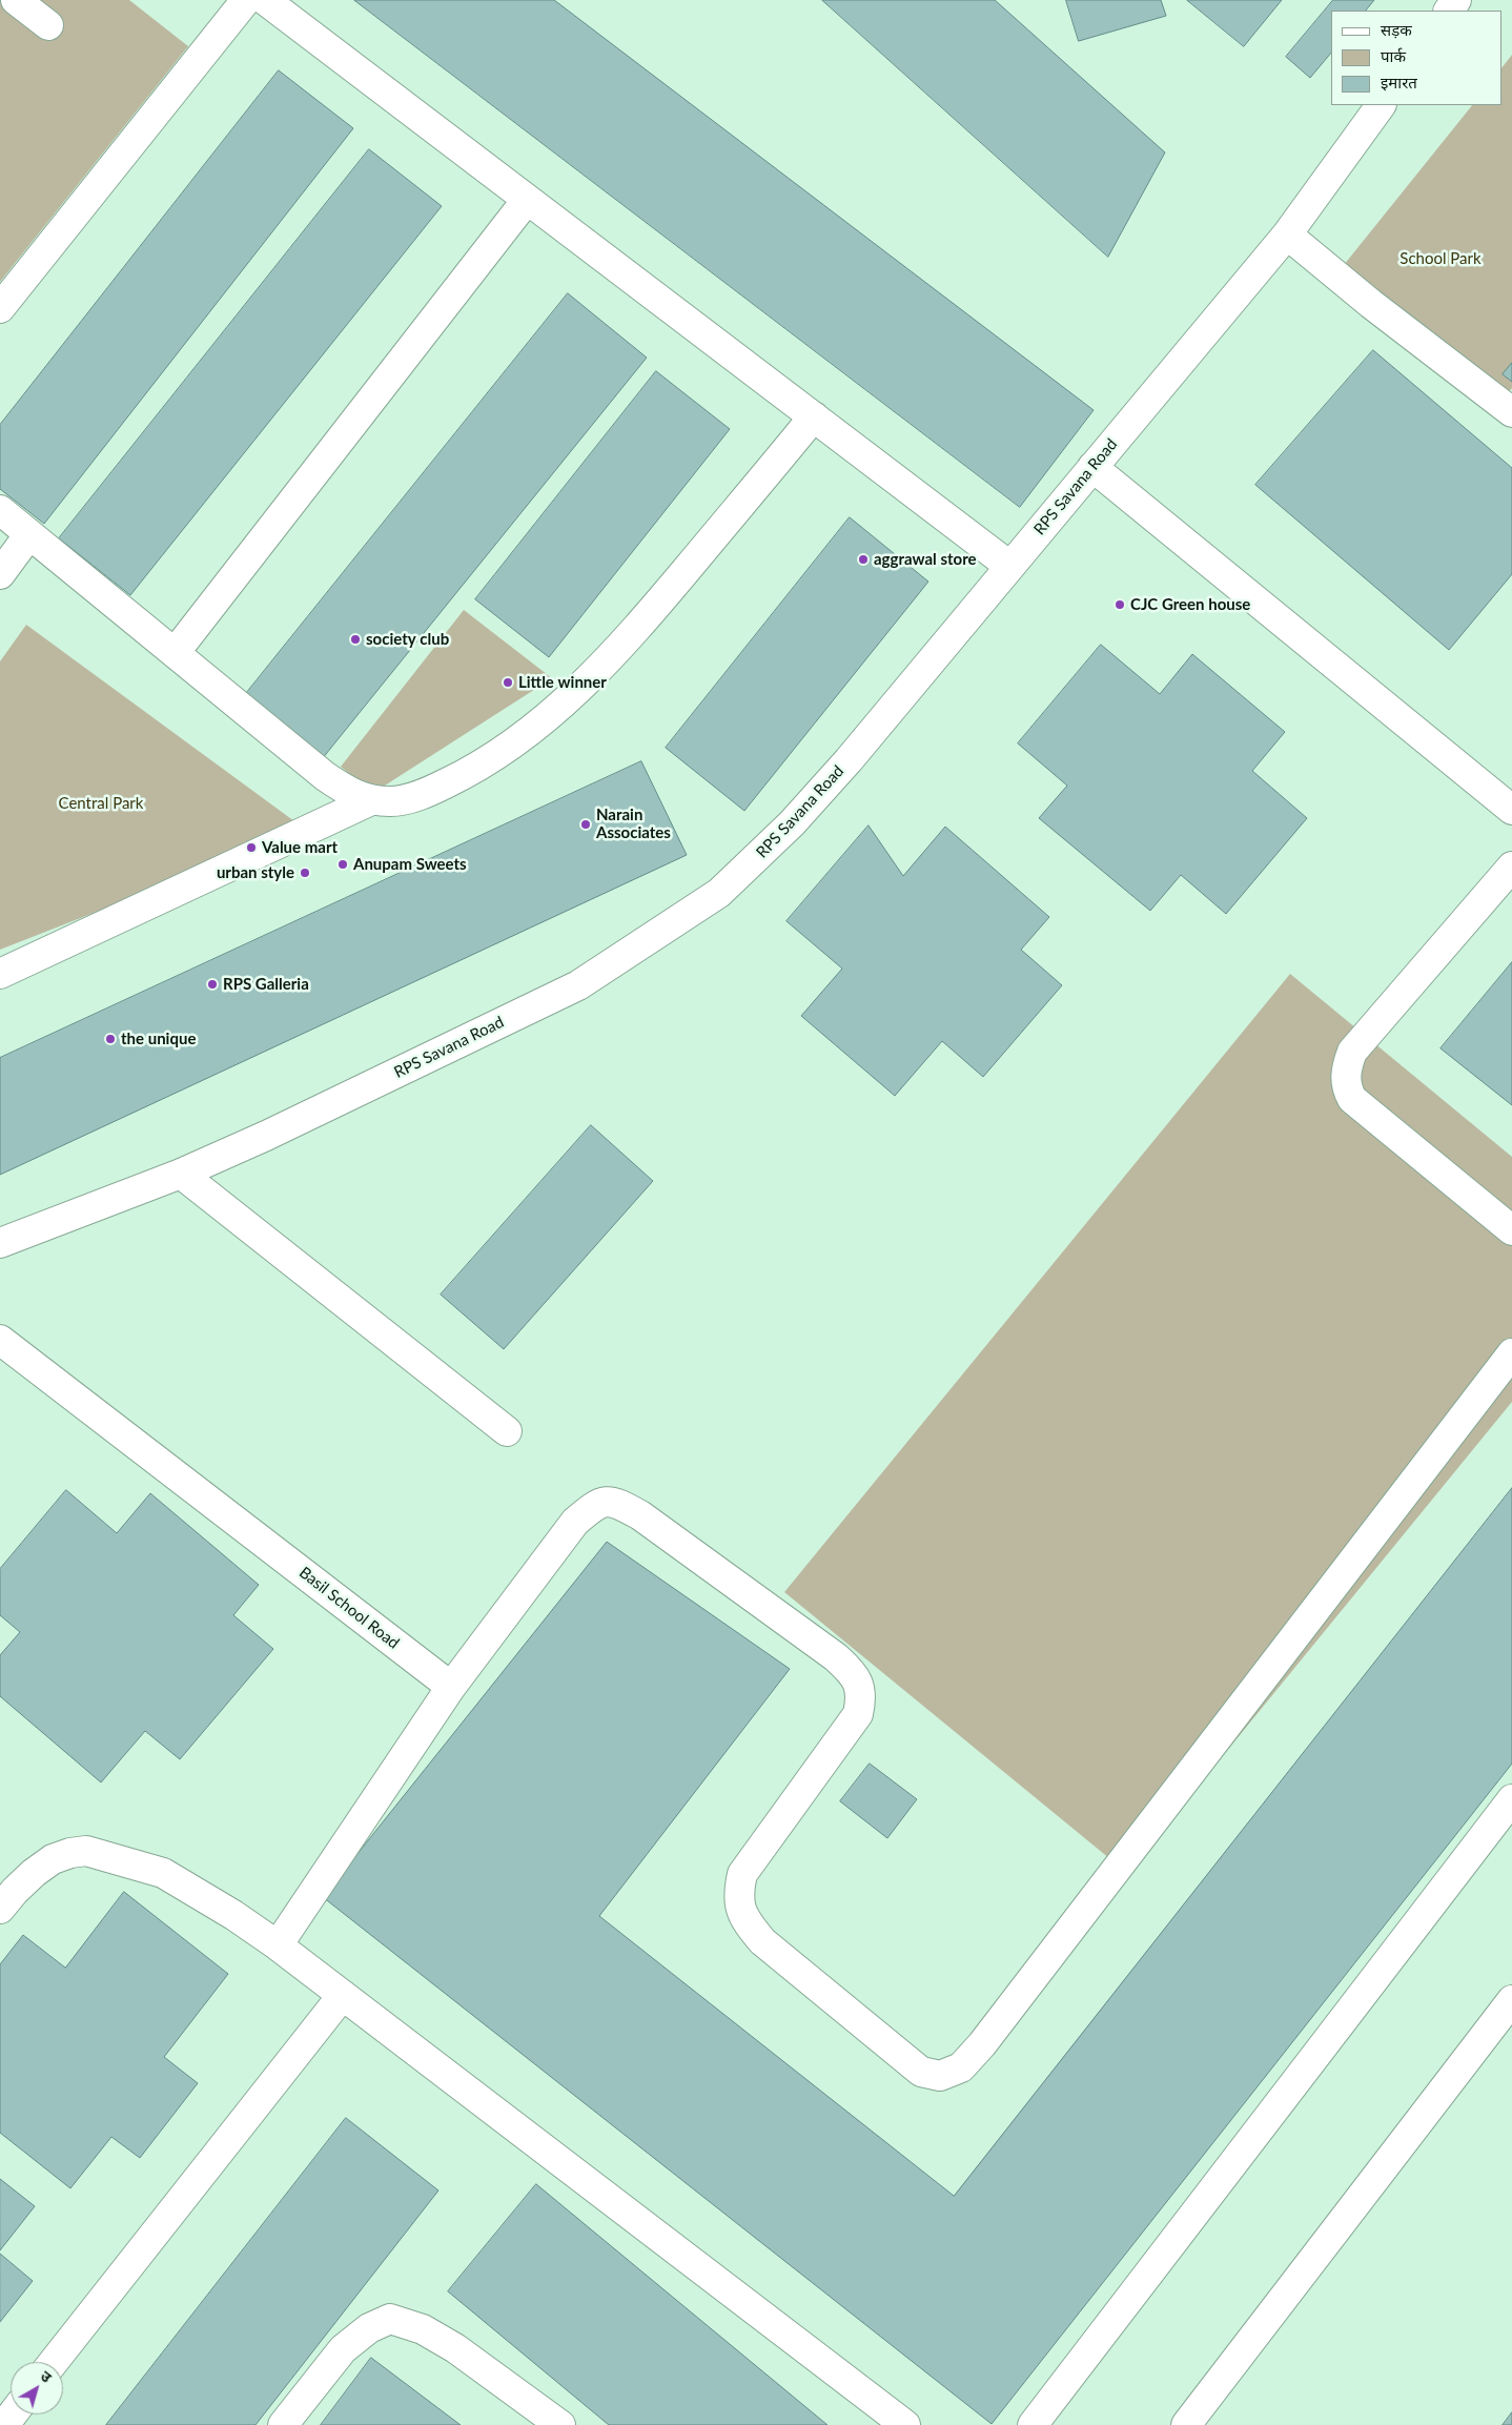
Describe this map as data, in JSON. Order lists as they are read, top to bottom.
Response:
{
  "streets": {
    "street": ["RPS Savana Road", "Basil School Road"]
  },
  "parks": ["School Park", "Central Park"],
  "places": [
    "aggrawal store",
    "CJC Green house",
    "society club",
    "Little winner",
    "Narain Associates",
    "Value mart",
    "Anupam Sweets",
    "urban style",
    "RPS Galleria",
    "the unique"
  ],
  "legend": ["सड़क", "पार्क", "इमारत"],
  "north": "top right"
}
